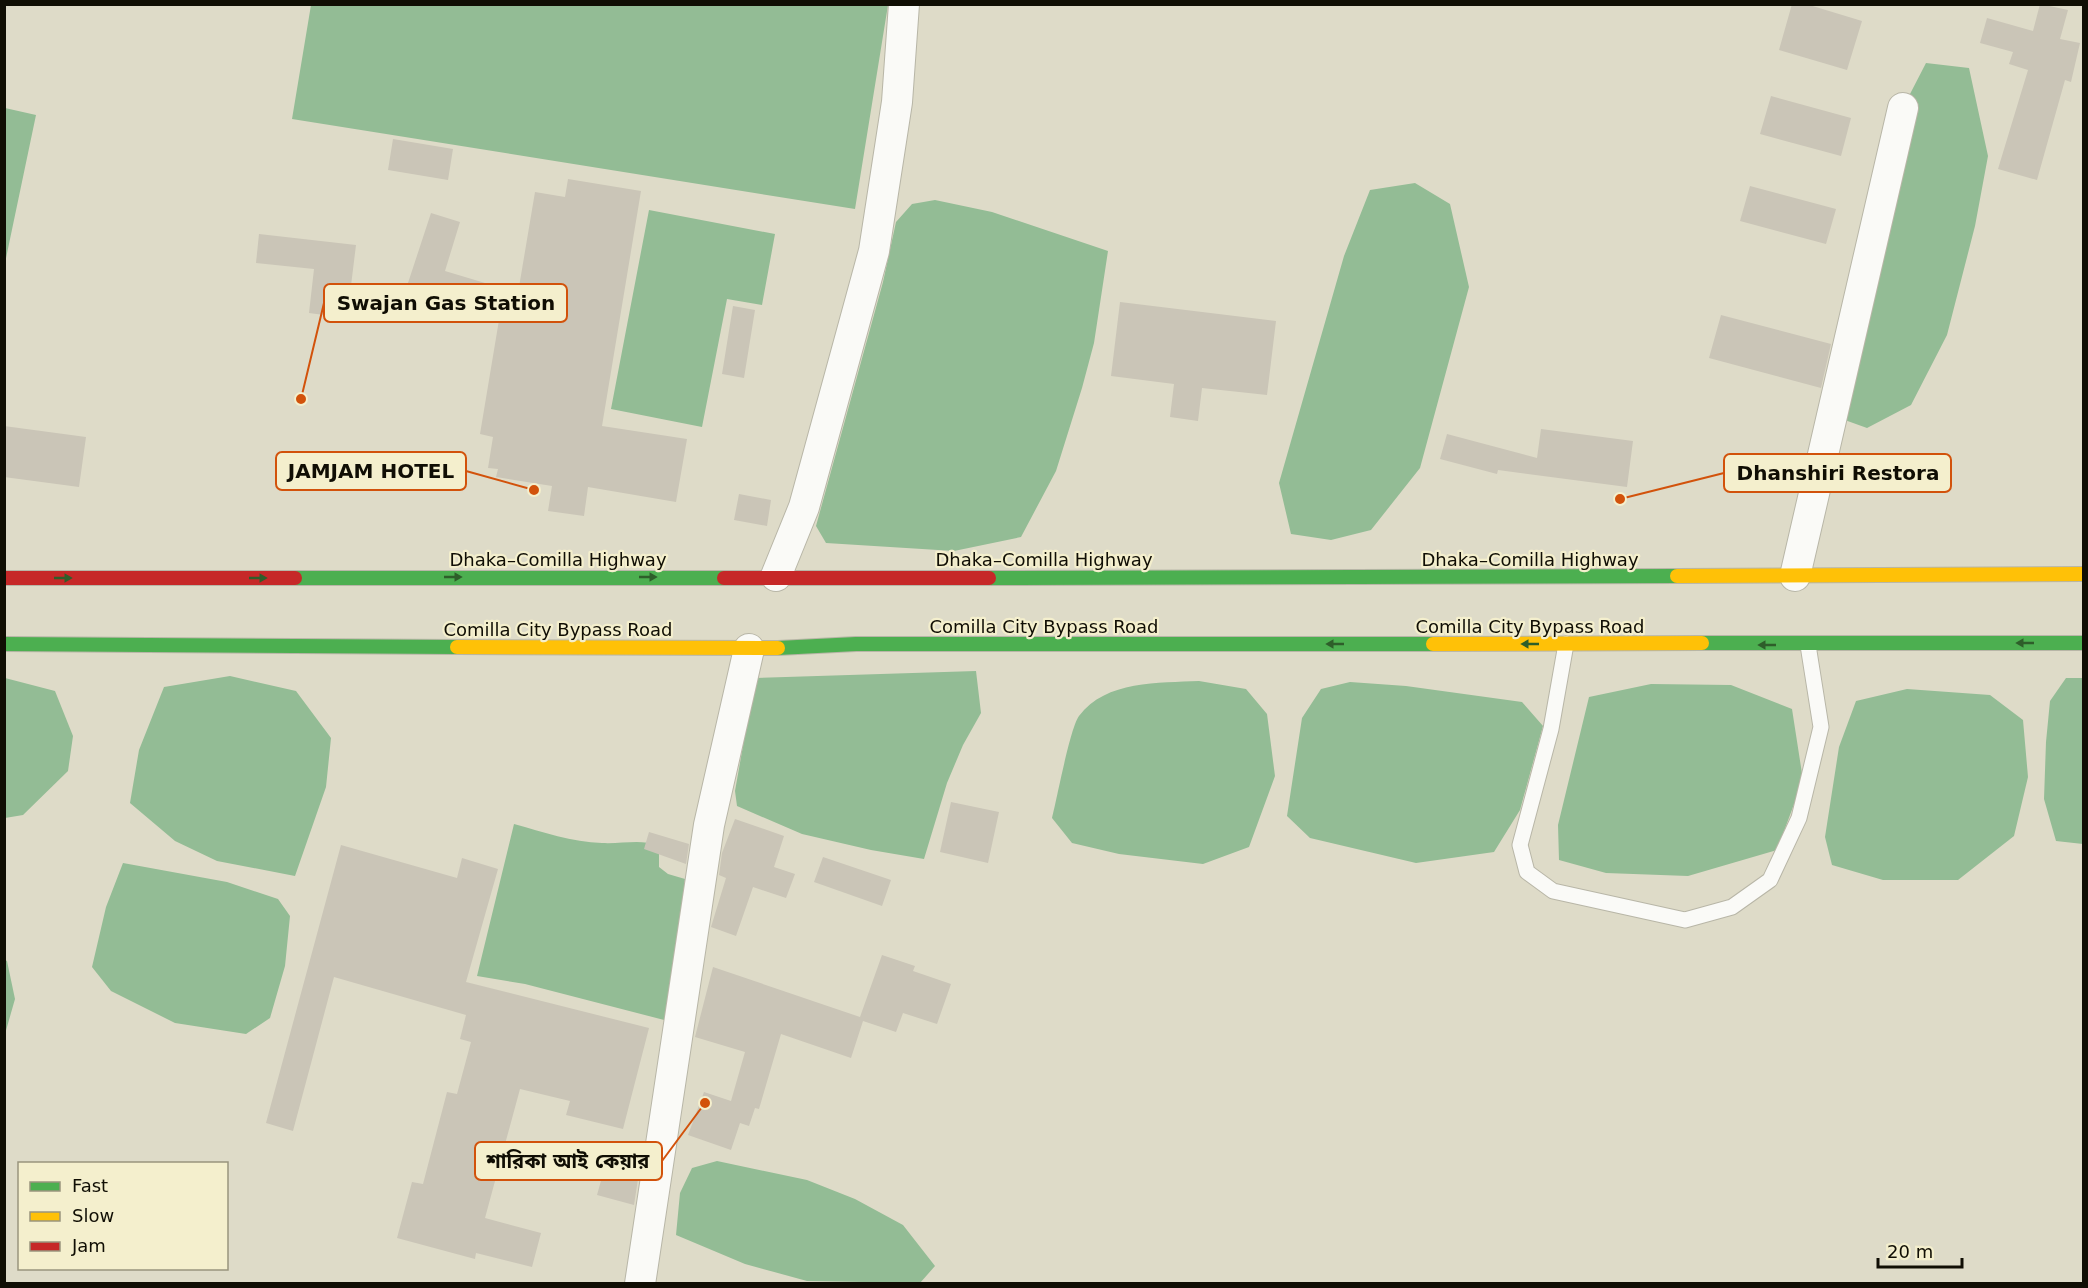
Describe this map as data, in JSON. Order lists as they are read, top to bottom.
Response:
{
  "streets": {
    "highway": ["Dhaka–Comilla Highway", "Comilla City Bypass Road"]
  },
  "one_way": ["Dhaka–Comilla Highway", "Comilla City Bypass Road"],
  "places": [
    "Swajan Gas Station",
    "JAMJAM HOTEL",
    "Dhanshiri Restora",
    "শারিকা আই কেয়ার"
  ],
  "legend": ["Fast", "Slow", "Jam"],
  "scale_bar": "20 m"
}
